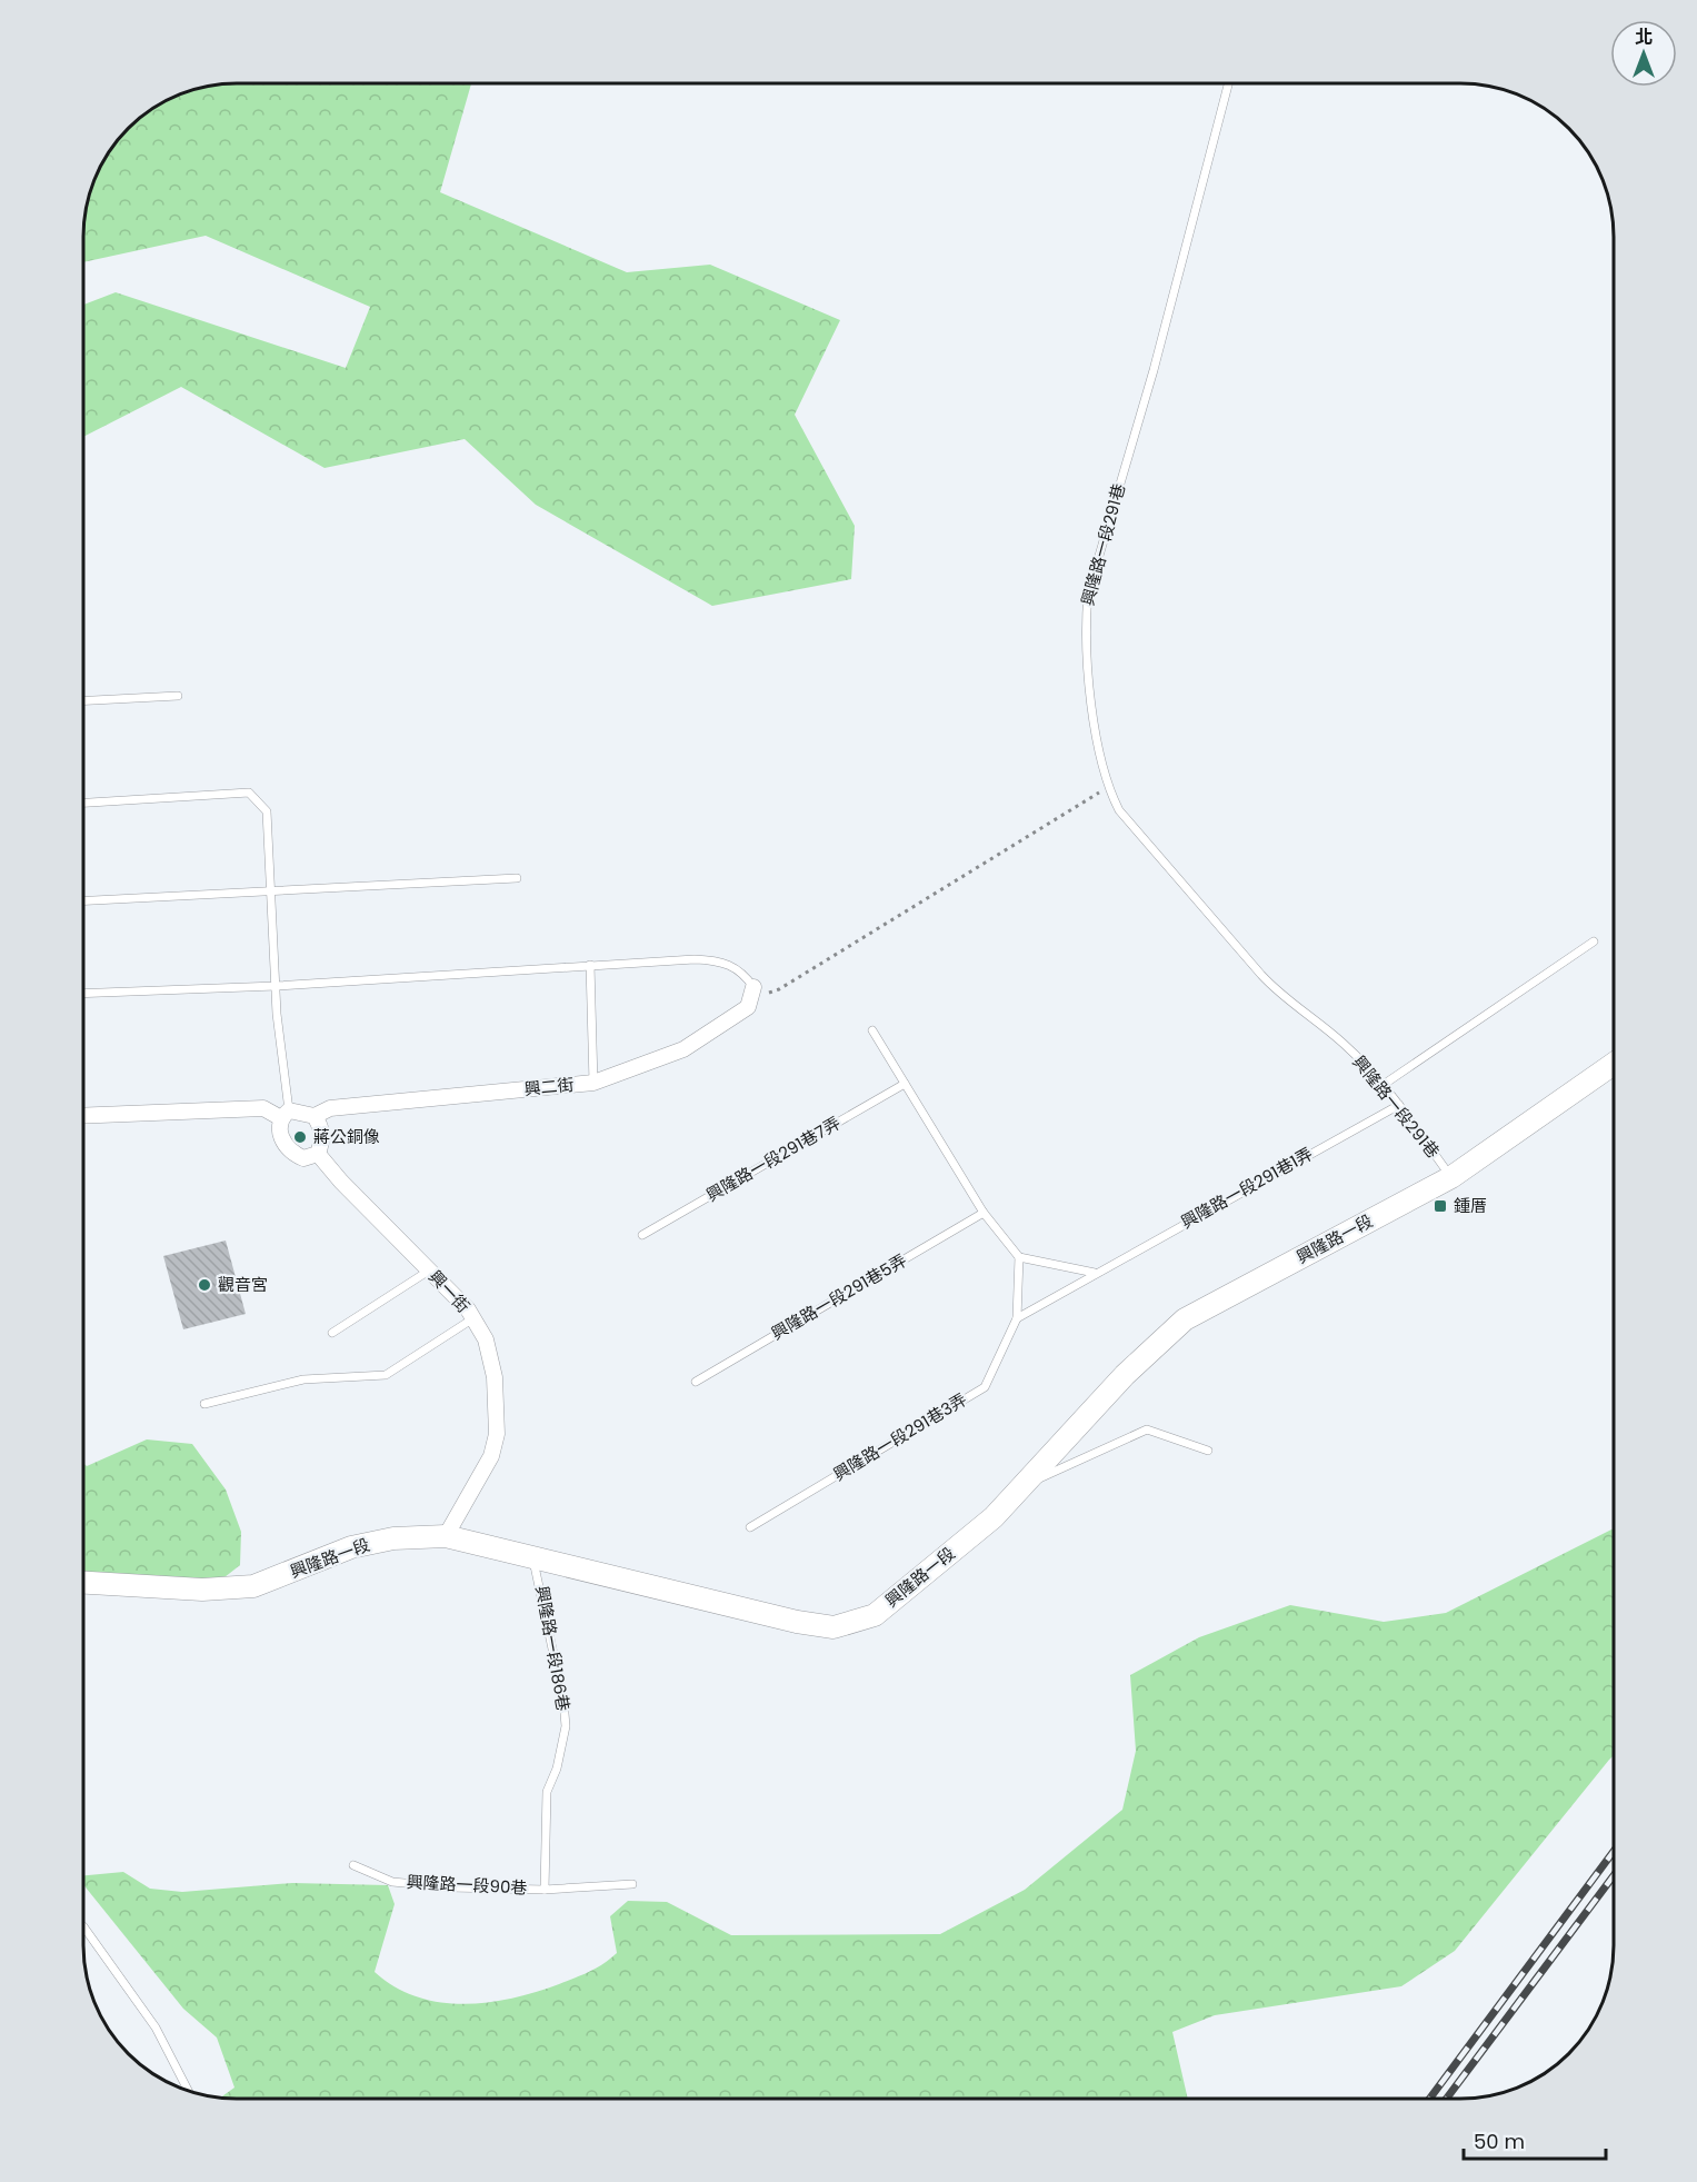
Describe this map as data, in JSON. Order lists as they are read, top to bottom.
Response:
{
  "streets": {
    "street": ["興二街", "興隆路一段", "興一街"],
    "lane": [
      "興隆路一段291巷",
      "興隆路一段291巷7弄",
      "興隆路一段291巷1弄",
      "興隆路一段291巷5弄",
      "興隆路一段291巷3弄",
      "興隆路一段186巷",
      "興隆路一段90巷"
    ]
  },
  "crossings": [
    ["興隆路一段291巷", "興隆路一段291巷1弄"],
    ["興隆路一段291巷", "興隆路一段"],
    ["興二街", "興一街"],
    ["興隆路一段291巷1弄", "興隆路一段291巷3弄"],
    ["興隆路一段", "興一街"],
    ["興隆路一段", "興隆路一段186巷"],
    ["興隆路一段186巷", "興隆路一段90巷"]
  ],
  "places": {
    "other": ["蔣公銅像", "觀音宮"],
    "transit": ["鍾厝"]
  },
  "scale_bar": "50 m",
  "north": "top"
}
